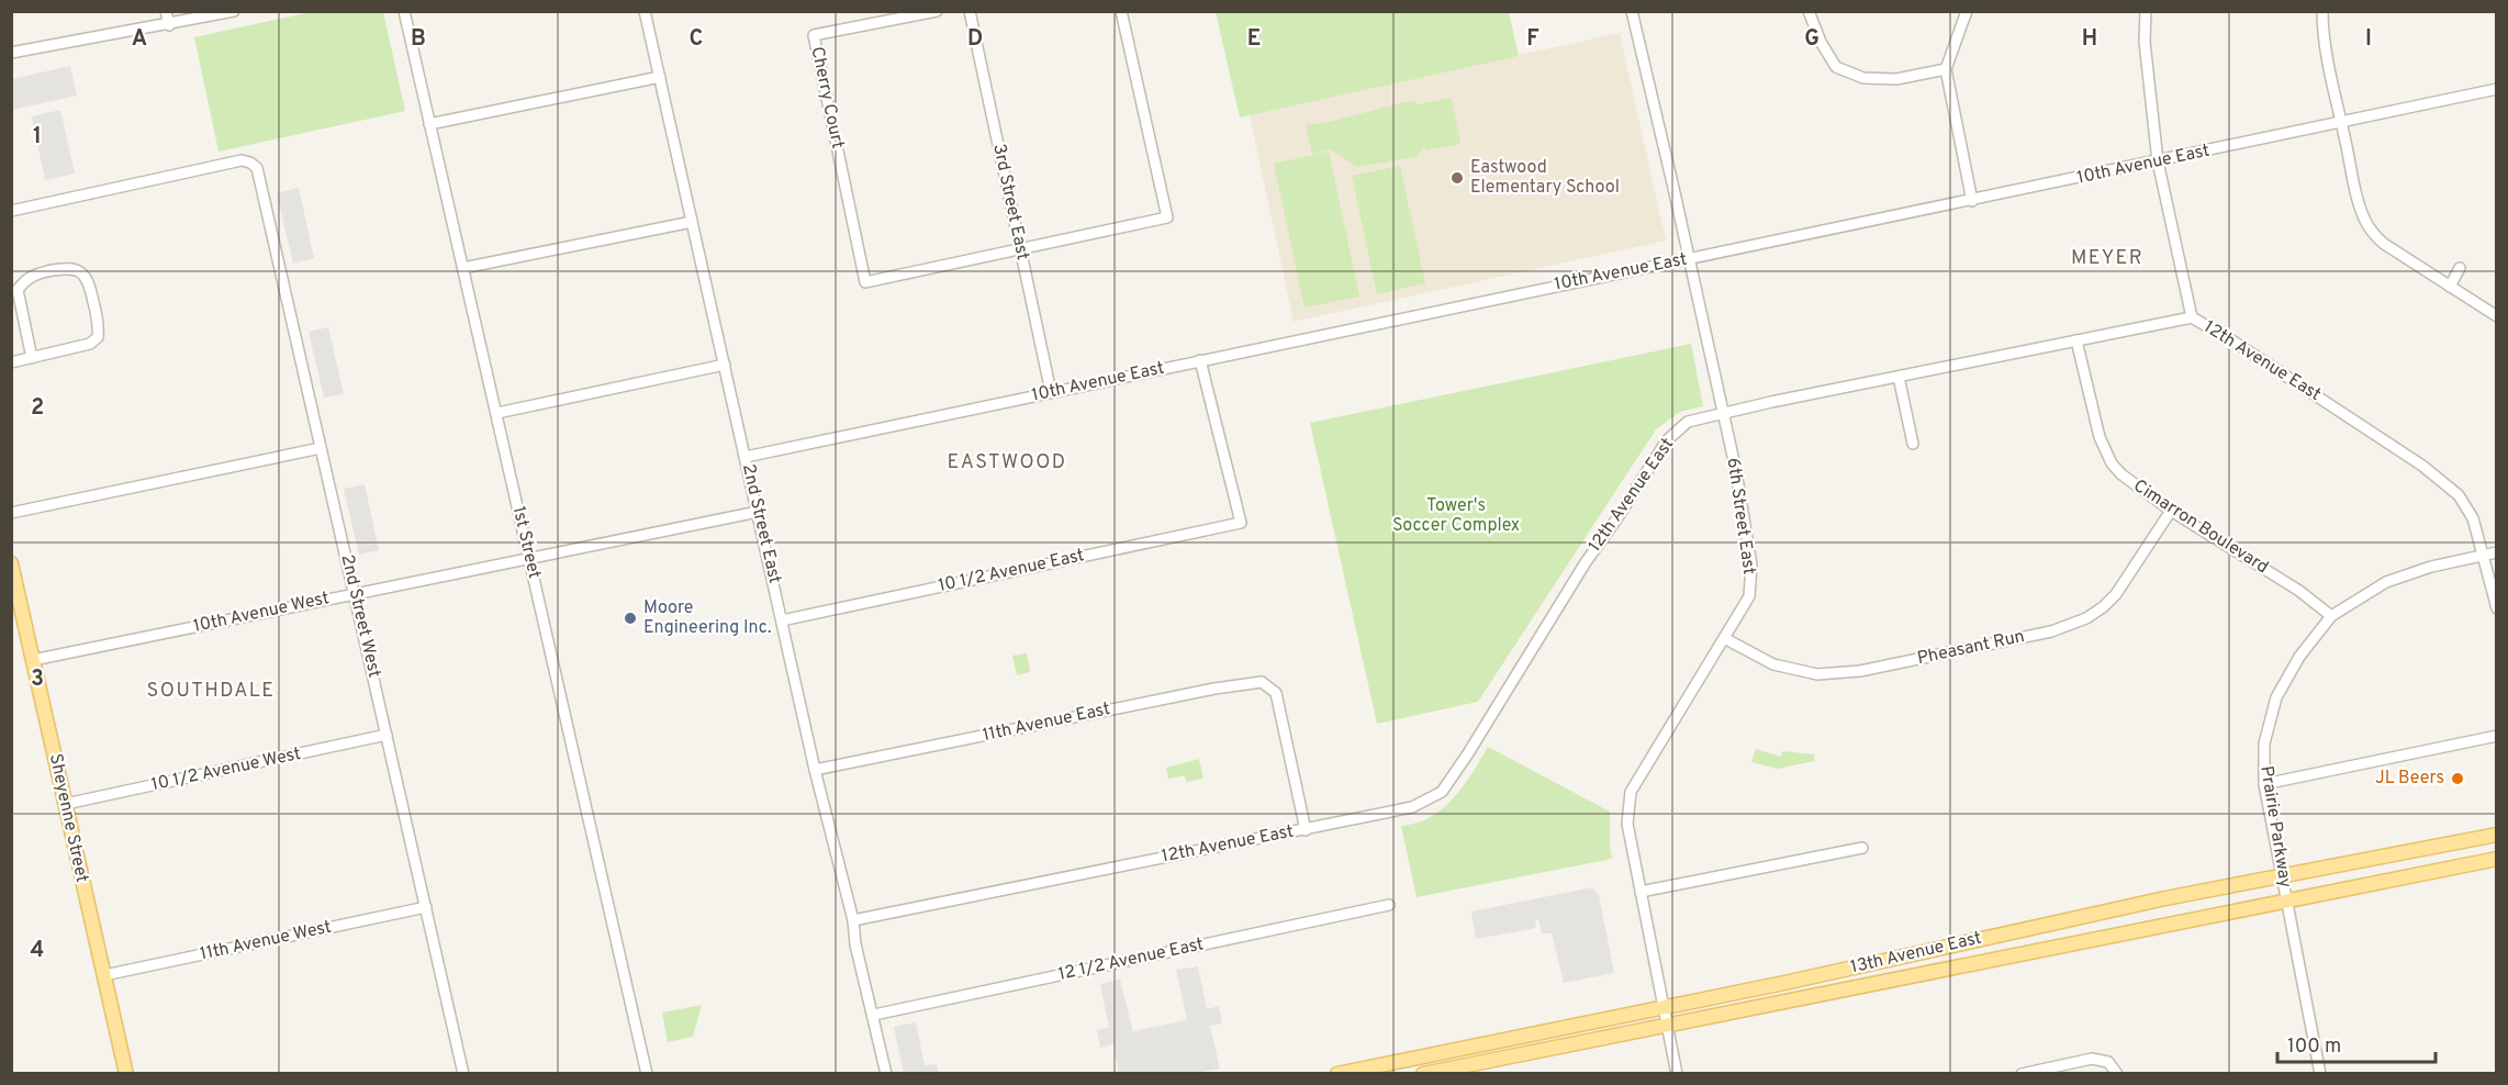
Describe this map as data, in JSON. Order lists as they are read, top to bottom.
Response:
{
  "streets": {
    "main road": ["Sheyenne Street", "13th Avenue East"],
    "street": [
      "Cherry Court",
      "10th Avenue East",
      "3rd Street East",
      "12th Avenue East",
      "6th Street East",
      "2nd Street East",
      "Cimarron Boulevard",
      "1st Street",
      "10 1/2 Avenue East",
      "10th Avenue West",
      "2nd Street West",
      "Pheasant Run",
      "11th Avenue East",
      "10 1/2 Avenue West",
      "Prairie Parkway",
      "11th Avenue West",
      "12 1/2 Avenue East"
    ]
  },
  "crossings": [
    ["Cherry Court", "3rd Street East"],
    ["10th Avenue East", "3rd Street East"],
    ["10th Avenue East", "6th Street East"],
    ["10th Avenue East", "2nd Street East"],
    ["10th Avenue East", "10 1/2 Avenue East"],
    ["12th Avenue East", "6th Street East"],
    ["12th Avenue East", "2nd Street East"],
    ["12th Avenue East", "Cimarron Boulevard"],
    ["12th Avenue East", "11th Avenue East"],
    ["12th Avenue East", "Prairie Parkway"],
    ["6th Street East", "Pheasant Run"],
    ["6th Street East", "13th Avenue East"],
    ["2nd Street East", "10 1/2 Avenue East"],
    ["2nd Street East", "11th Avenue East"],
    ["2nd Street East", "12 1/2 Avenue East"],
    ["Cimarron Boulevard", "Pheasant Run"],
    ["Cimarron Boulevard", "Prairie Parkway"],
    ["1st Street", "10th Avenue West"],
    ["10th Avenue West", "2nd Street West"],
    ["10th Avenue West", "Sheyenne Street"],
    ["2nd Street West", "10 1/2 Avenue West"],
    ["2nd Street West", "11th Avenue West"],
    ["10 1/2 Avenue West", "Sheyenne Street"],
    ["Sheyenne Street", "11th Avenue West"],
    ["Prairie Parkway", "13th Avenue East"]
  ],
  "districts": ["MEYER", "EASTWOOD", "SOUTHDALE"],
  "parks": ["Tower's Soccer Complex"],
  "places": ["Eastwood Elementary School", "Moore Engineering Inc.", "JL Beers"],
  "scale_bar": "100 m",
  "grid": {
    "columns": [
      "A",
      "B",
      "C",
      "D",
      "E",
      "F",
      "G",
      "H",
      "I"
    ],
    "rows": [
      "1",
      "2",
      "3",
      "4"
    ]
  }
}
